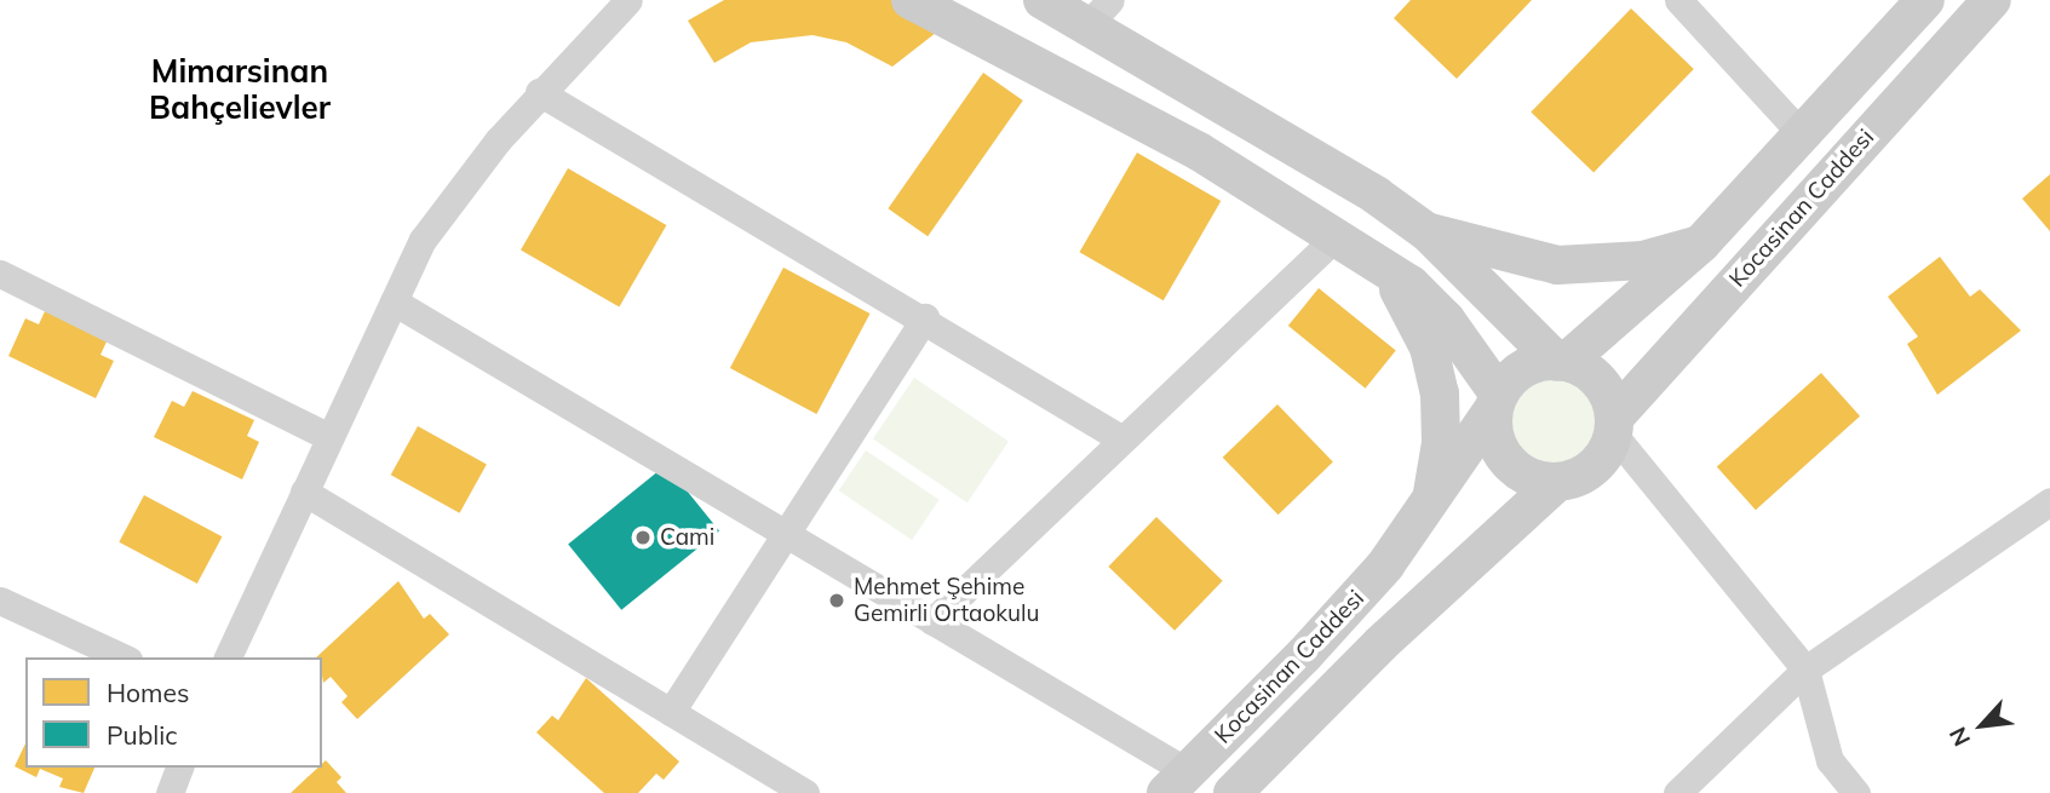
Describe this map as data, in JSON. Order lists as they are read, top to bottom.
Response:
{
  "streets": {
    "main road": ["Kocasinan Caddesi"]
  },
  "districts": ["Mimarsinan Bahçelievler"],
  "places": ["Cami", "Mehmet Şehime Gemirli Ortaokulu"],
  "legend": ["Homes", "Public"],
  "north": "bottom left"
}
